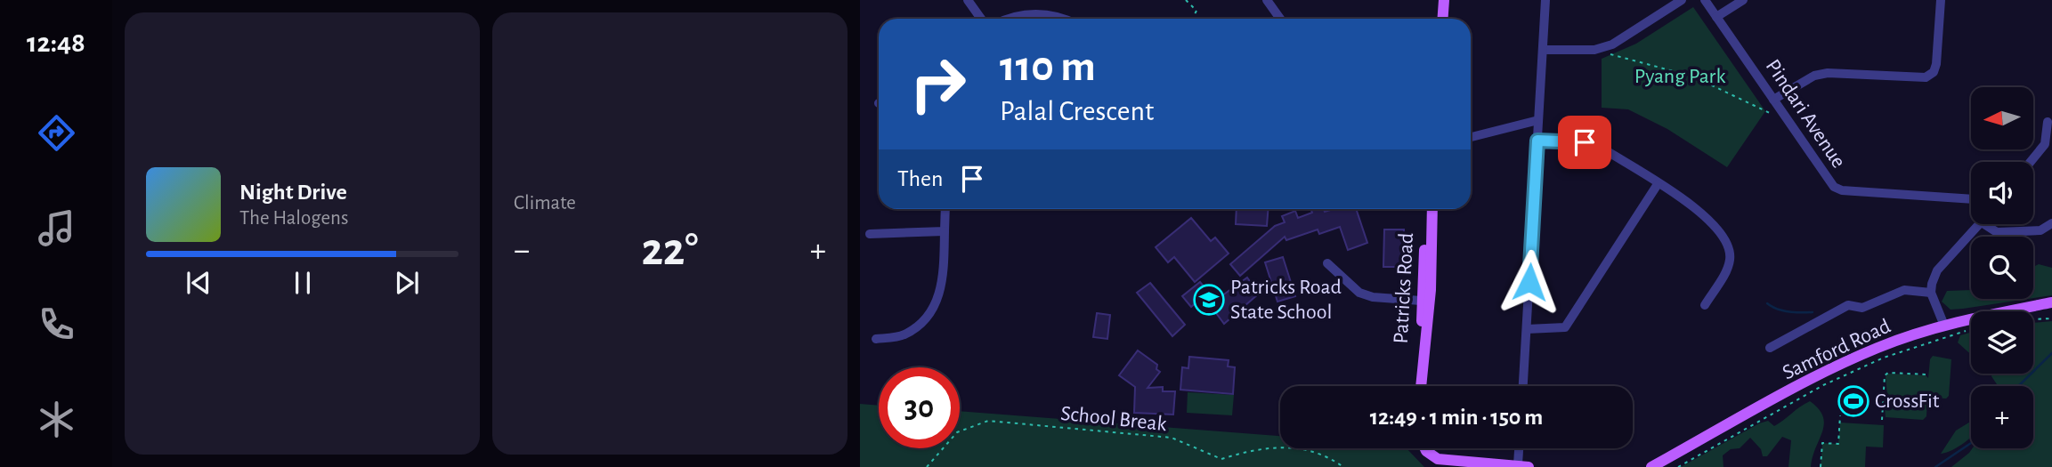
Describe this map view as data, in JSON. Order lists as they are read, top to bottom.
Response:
{
  "streets": {
    "main road": ["Patricks Road", "Samford Road"],
    "street": ["Pindari Avenue"],
    "path": ["School Break"]
  },
  "parks": ["Pyang Park"],
  "places": {
    "school or university": ["Patricks Road State School"],
    "sports": ["CrossFit"]
  },
  "north": "left",
  "page": {
    "tabs": "12:48",
    "tile": "Climate",
    "turn": ["110 m", "Palal Crescent"],
    "map_buttons": "+",
    "then": "Then",
    "song": ["Night Drive", "The Halogens"],
    "heat": ["−", "22°", "+"],
    "limit": "30",
    "trip": "12:49 · 1 min · 150 m"
  }
}
